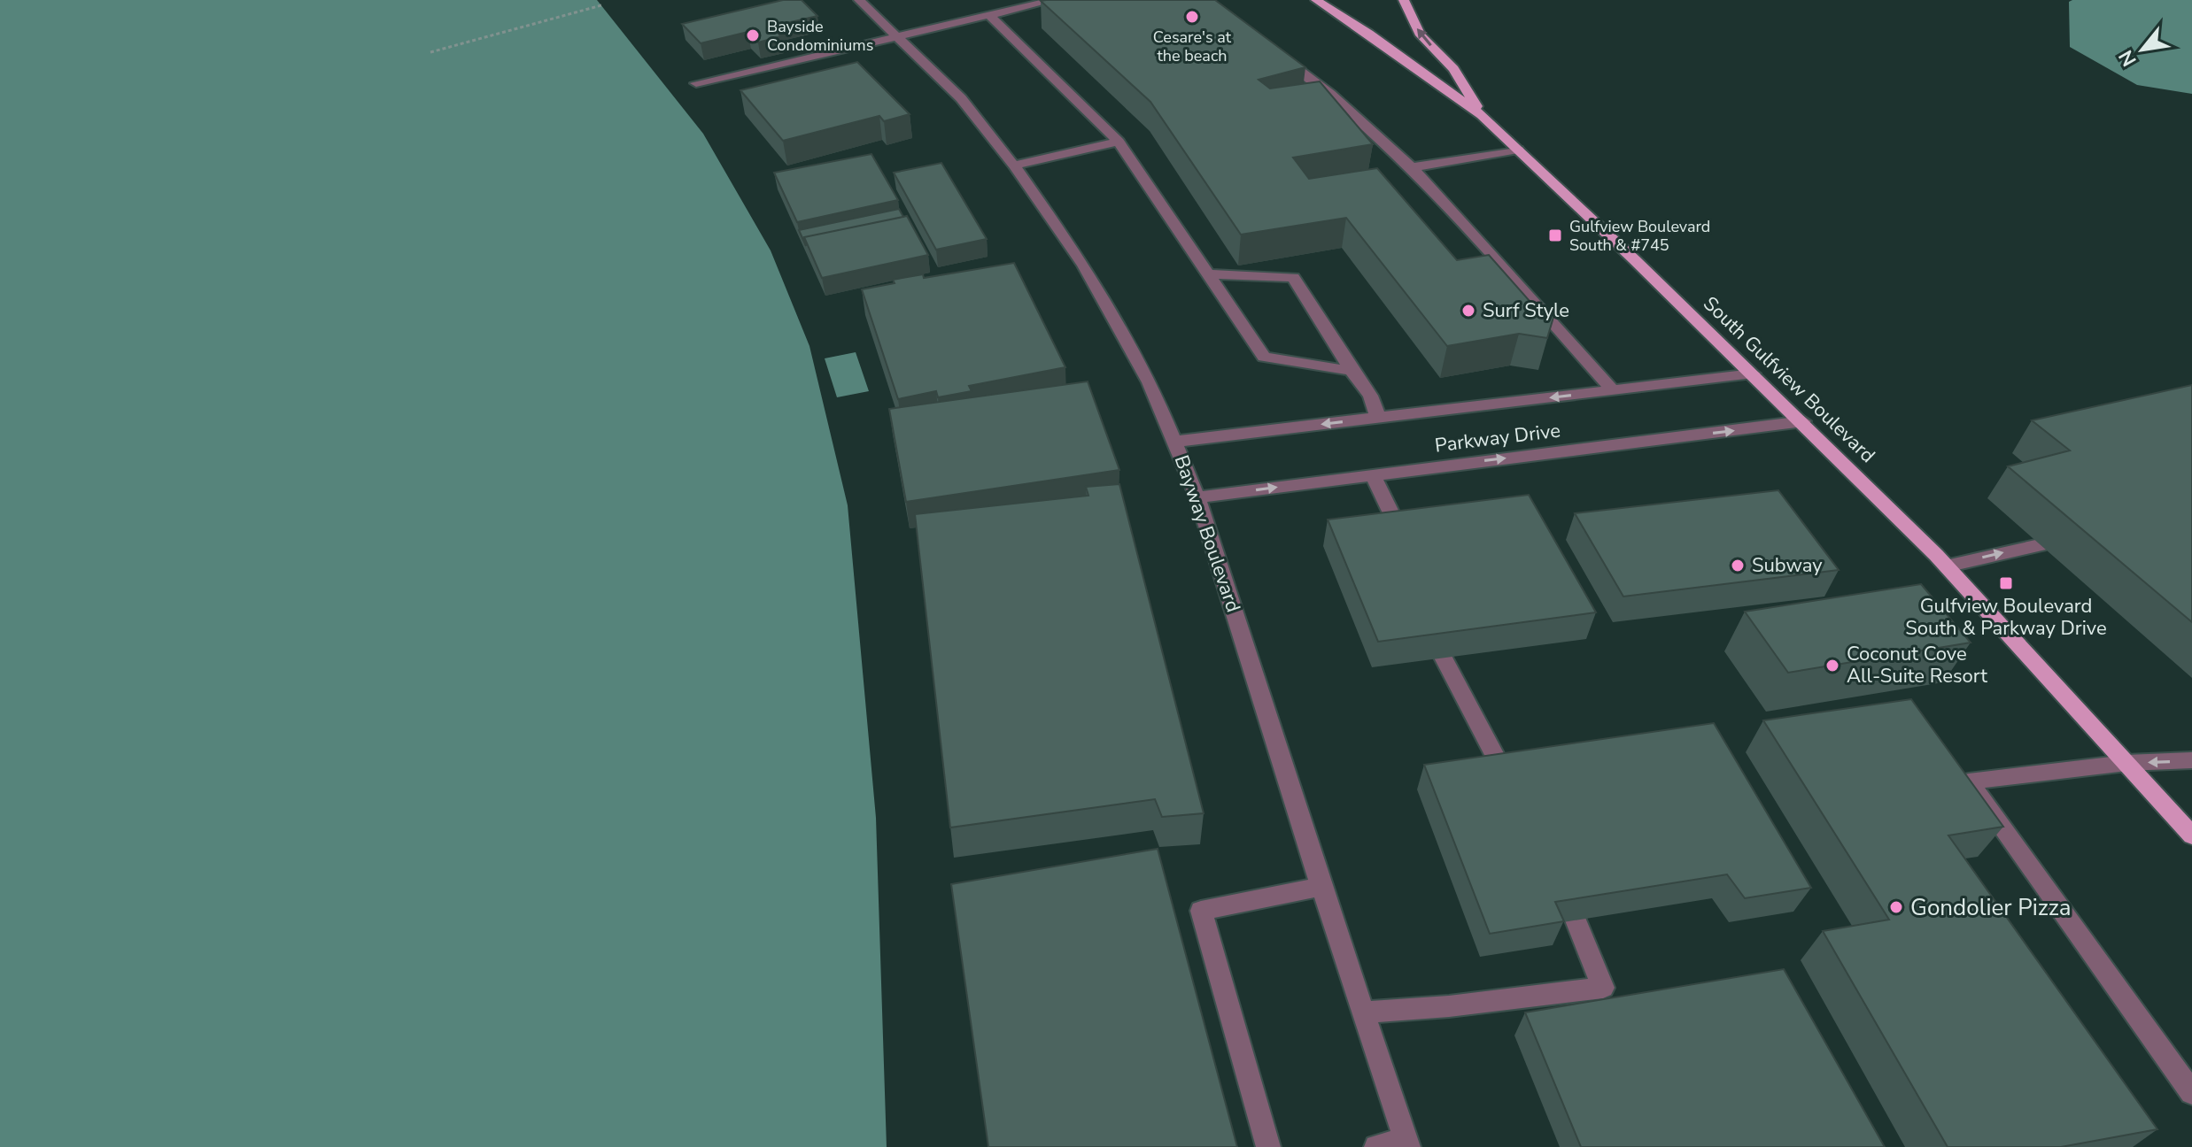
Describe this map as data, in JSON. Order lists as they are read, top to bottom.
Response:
{
  "streets": {
    "main road": ["South Gulfview Boulevard"],
    "street": ["Parkway Drive", "Bayway Boulevard"]
  },
  "crossings": [
    ["South Gulfview Boulevard", "Parkway Drive"],
    ["Parkway Drive", "Bayway Boulevard"]
  ],
  "places": {
    "other": [
      "Cesare's at the beach",
      "Bayside Condominiums",
      "Surf Style",
      "Subway",
      "Coconut Cove All-Suite Resort",
      "Gondolier Pizza"
    ],
    "transit": ["Gulfview Boulevard South & #745", "Gulfview Boulevard South & Parkway Drive"]
  },
  "north": "bottom left"
}
